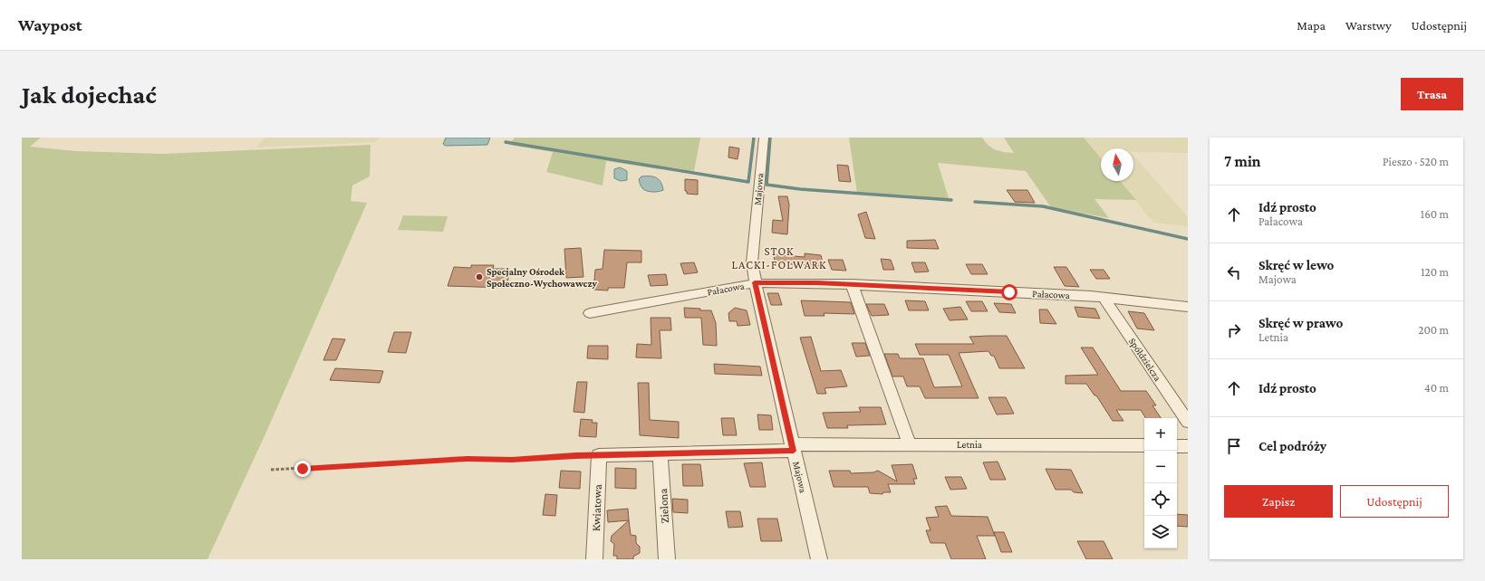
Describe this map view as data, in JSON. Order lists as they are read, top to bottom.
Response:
{
  "streets": {
    "street": [
      "Majowa",
      "Pałacowa",
      "Spółdzielcza",
      "Letnia",
      "Zielona",
      "Kwiatowa"
    ]
  },
  "crossings": [
    ["Majowa", "Pałacowa"],
    ["Majowa", "Letnia"],
    ["Pałacowa", "Spółdzielcza"],
    ["Letnia", "Zielona"],
    ["Letnia", "Kwiatowa"]
  ],
  "districts": ["STOK LACKI-FOLWARK"],
  "places": ["Specjalny Ośrodek Społeczno-Wychowawczy"],
  "north": "top",
  "page": {
    "header": "Waypost",
    "nav": ["Mapa", "Warstwy", "Udostępnij"],
    "buttons": [
      "Trasa",
      ["Zapisz", "Udostępnij"]
    ],
    "title": "Jak dojechać",
    "heading": ["7 min", "Pieszo · 520 m"],
    "list": [
      ["Idź prosto", "Pałacowa", "160 m"],
      ["Skręć w lewo", "Majowa", "120 m"],
      ["Skręć w prawo", "Letnia", "200 m"],
      ["Idź prosto", "40 m"],
      "Cel podróży"
    ],
    "map_buttons": ["+", "−"]
  }
}
